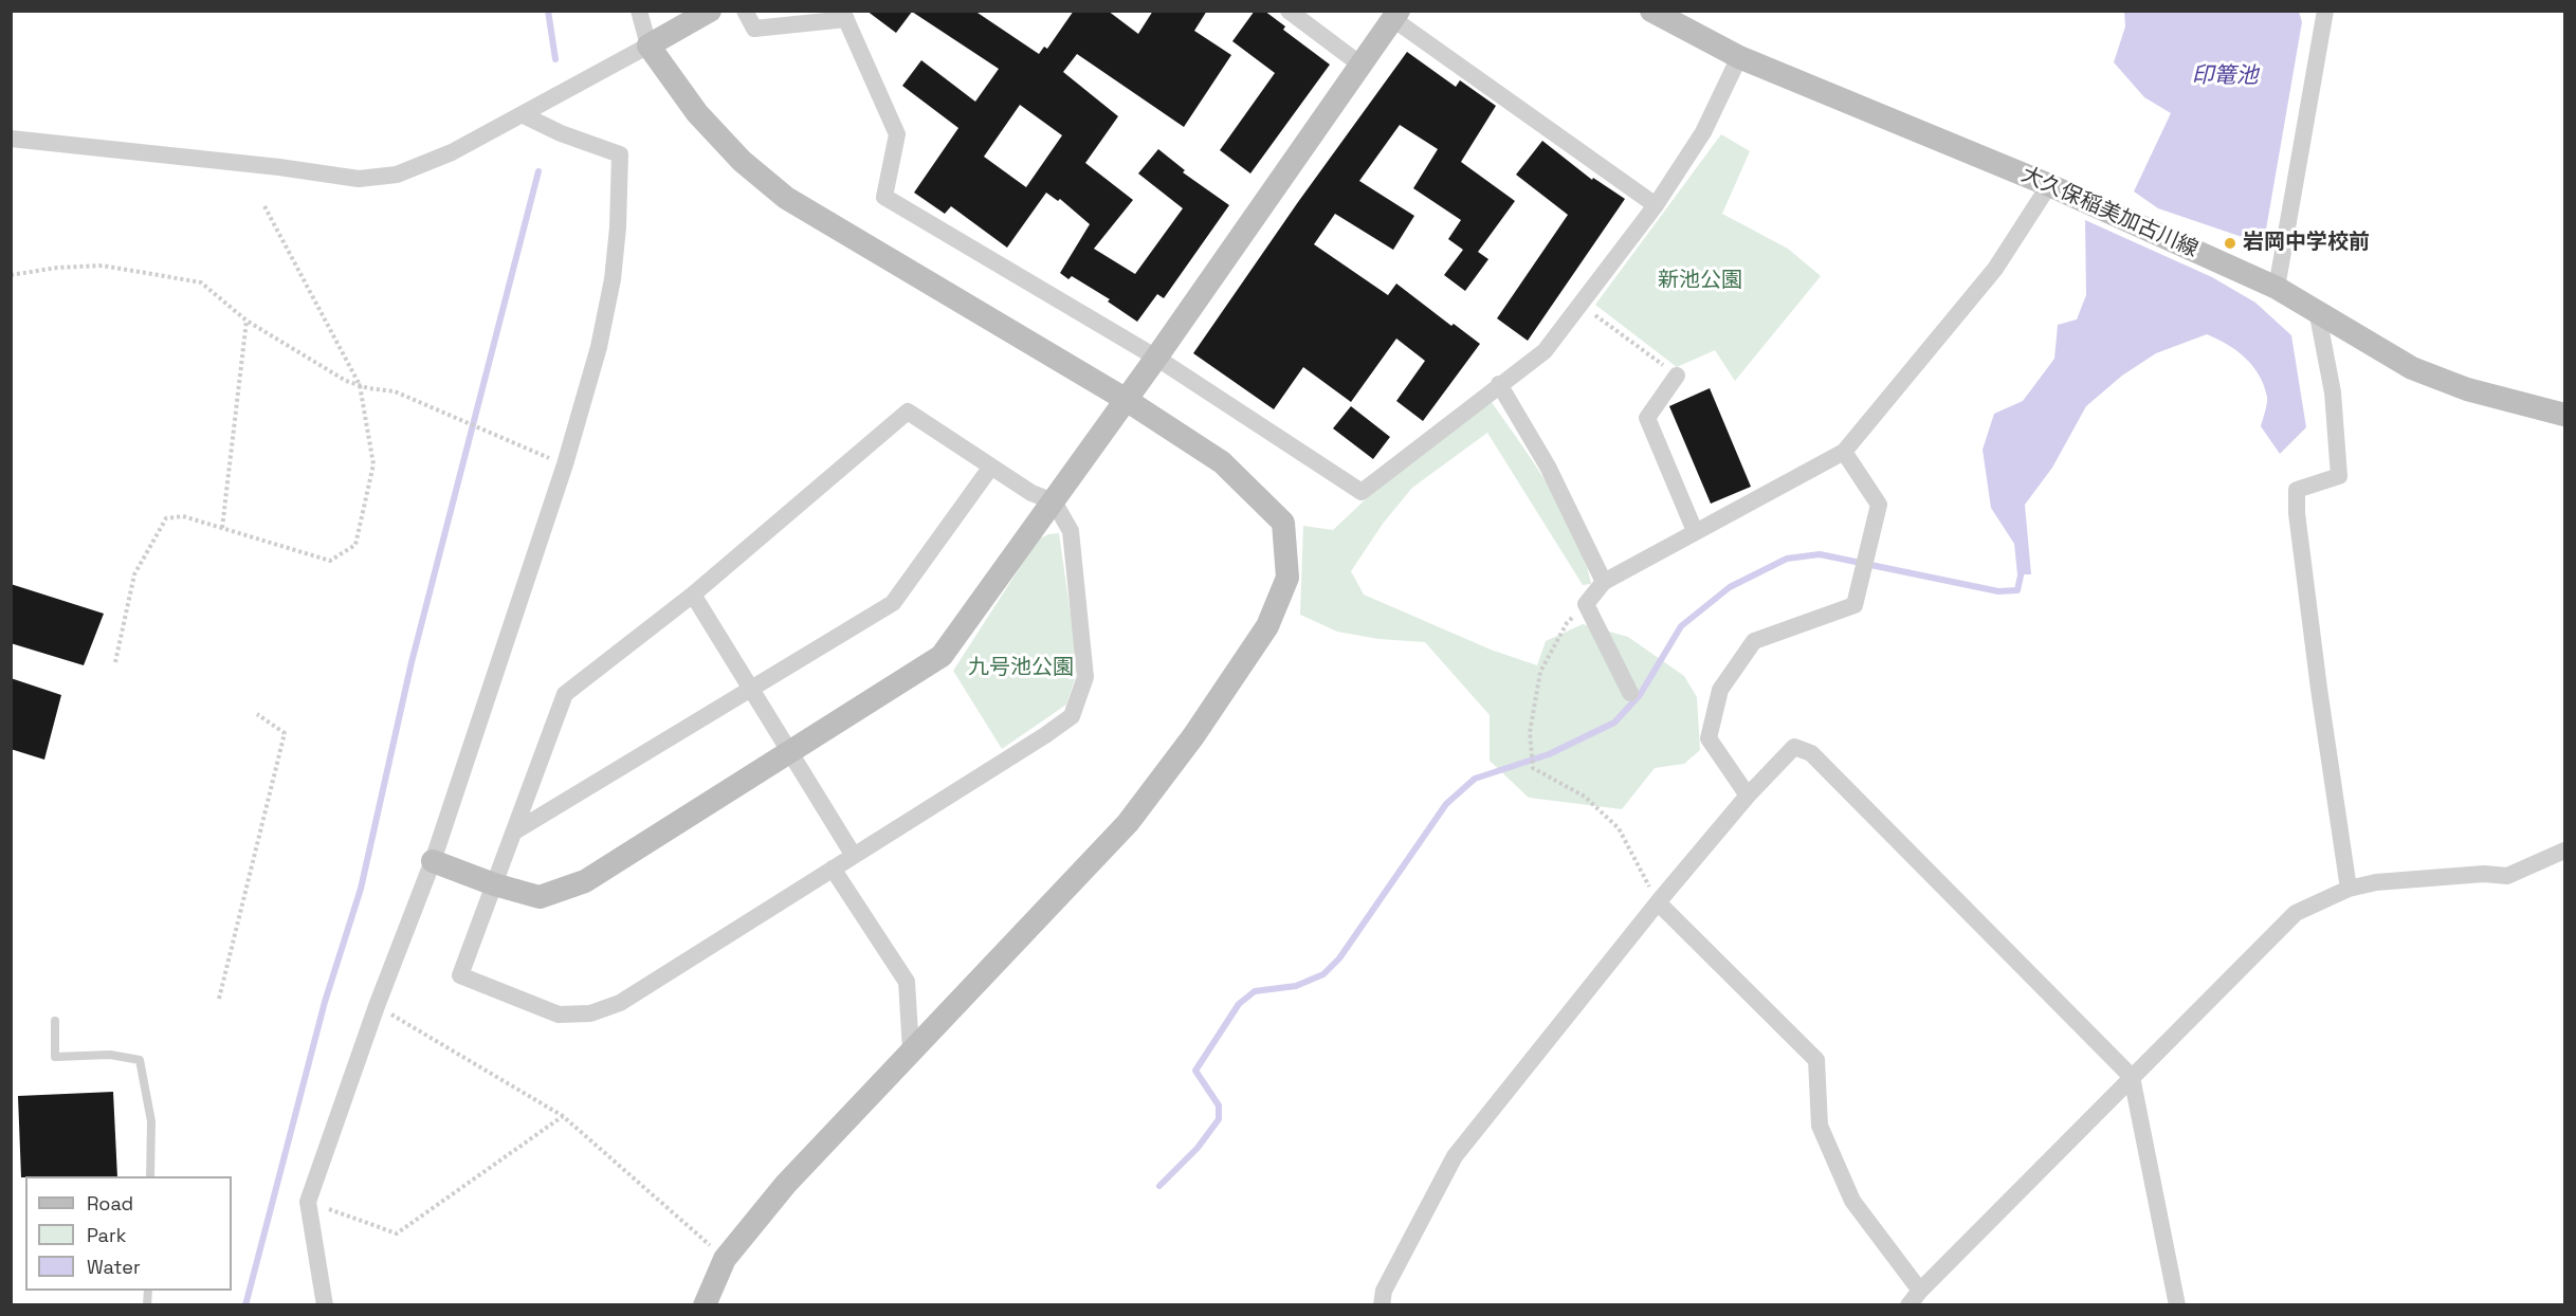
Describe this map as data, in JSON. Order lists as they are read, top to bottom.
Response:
{
  "streets": {
    "street": ["大久保稲美加古川線"]
  },
  "water": ["印篭池"],
  "parks": ["新池公園", "九号池公園"],
  "places": ["岩岡中学校前"],
  "legend": ["Road", "Park", "Water"]
}
